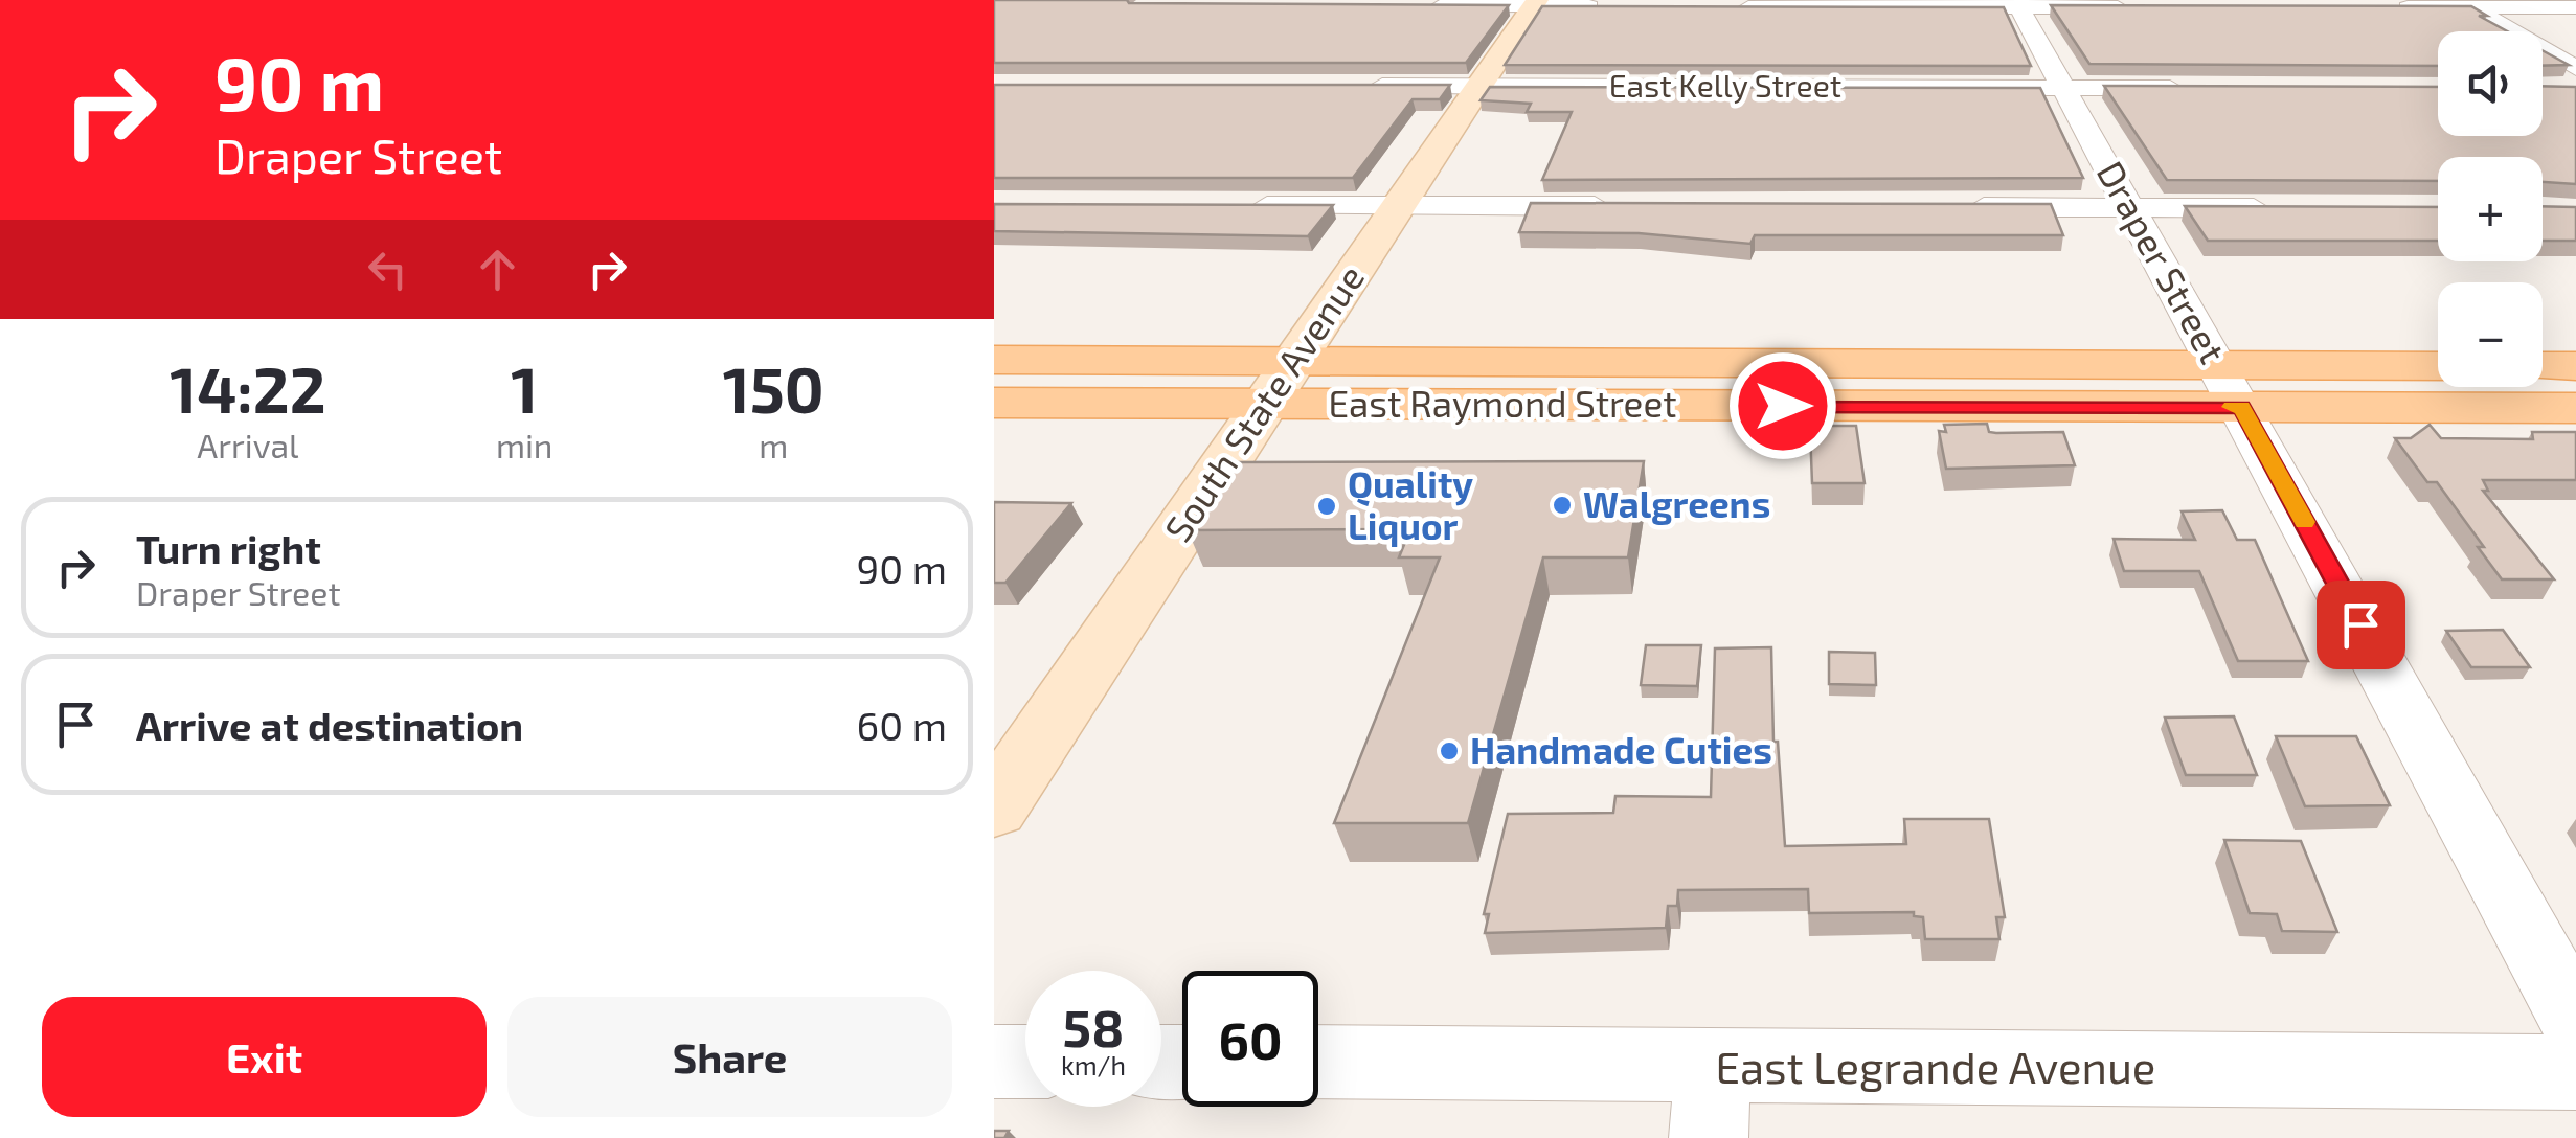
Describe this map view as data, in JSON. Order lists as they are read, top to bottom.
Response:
{
  "streets": {
    "main road": ["East Raymond Street"],
    "street": [
      "East Kelly Street",
      "Draper Street",
      "South State Avenue",
      "East Legrande Avenue"
    ]
  },
  "crossings": [
    ["East Kelly Street", "Draper Street"],
    ["East Kelly Street", "South State Avenue"],
    ["Draper Street", "East Raymond Street"],
    ["South State Avenue", "East Raymond Street"]
  ],
  "places": ["Walgreens", "Quality Liquor", "Handmade Cuties"],
  "page": {
    "turn": ["90 m", "Draper Street"],
    "map_buttons": ["+", "−"],
    "eta": [
      "14:22",
      "Arrival",
      "1",
      "min",
      "150",
      "m"
    ],
    "list": [
      {
        "name": "Turn right",
        "note": "Draper Street",
        "value": "90 m"
      },
      {
        "name": "Arrive at destination",
        "value": "60 m"
      }
    ],
    "speed": "58 km/h",
    "limit": "60",
    "buttons": ["Exit", "Share"]
  }
}
